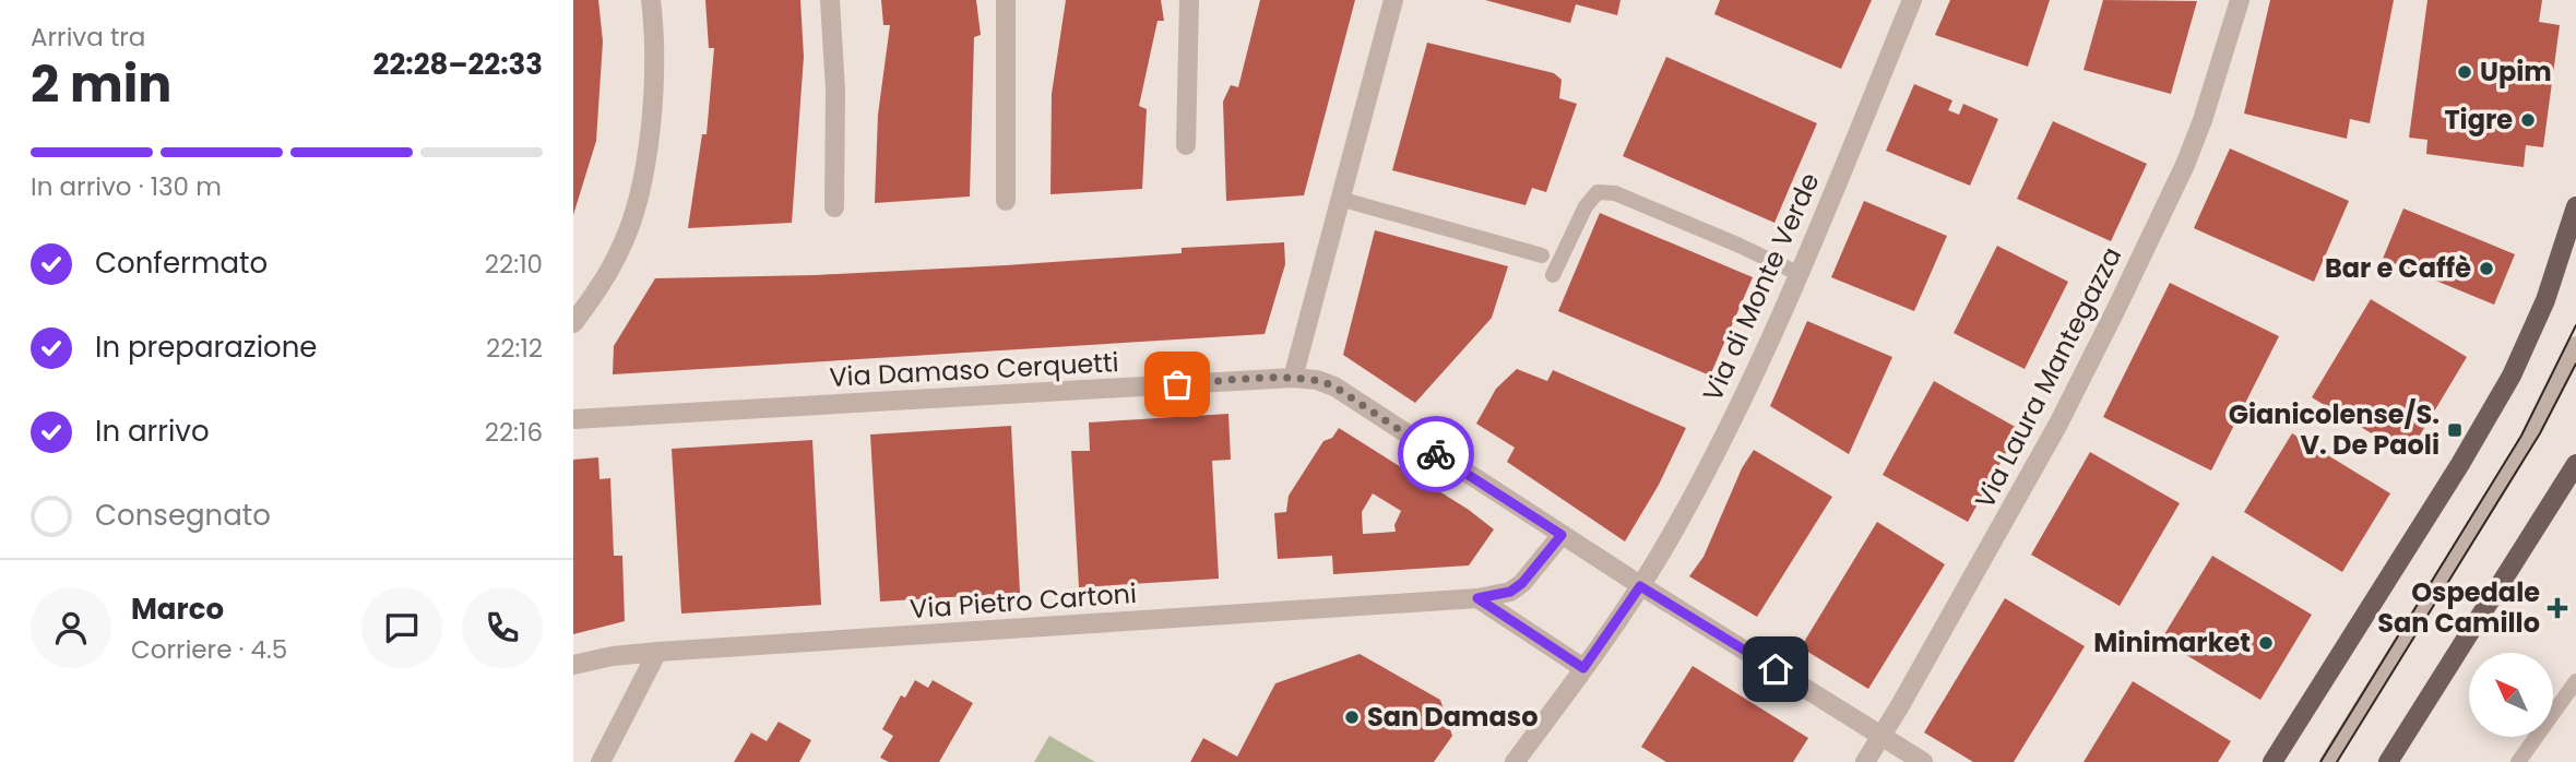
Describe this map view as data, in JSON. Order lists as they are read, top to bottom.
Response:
{
  "streets": {
    "street": [
      "Via di Monte Verde",
      "Via Damaso Cerquetti",
      "Via Laura Mantegazza",
      "Via Pietro Cartoni"
    ]
  },
  "crossings": [
    ["Via di Monte Verde", "Via Damaso Cerquetti"],
    ["Via Damaso Cerquetti", "Via Laura Mantegazza"],
    ["Via Damaso Cerquetti", "Via Pietro Cartoni"]
  ],
  "places": {
    "other": [
      "Upim",
      "Tigre",
      "Bar e Caffè",
      "Minimarket",
      "San Damaso"
    ],
    "transit": ["Gianicolense/S. V. De Paoli"],
    "health": ["Ospedale San Camillo"]
  },
  "north": "top left",
  "page": {
    "heading": ["2 min", "Arriva tra", "22:28–22:33"],
    "panel": ["Marco", "Corriere · 4.5"],
    "bar": "In arrivo · 130 m",
    "list": [
      ["Confermato", "22:10"],
      ["In preparazione", "22:12"],
      ["In arrivo", "22:16"],
      "Consegnato"
    ]
  }
}
